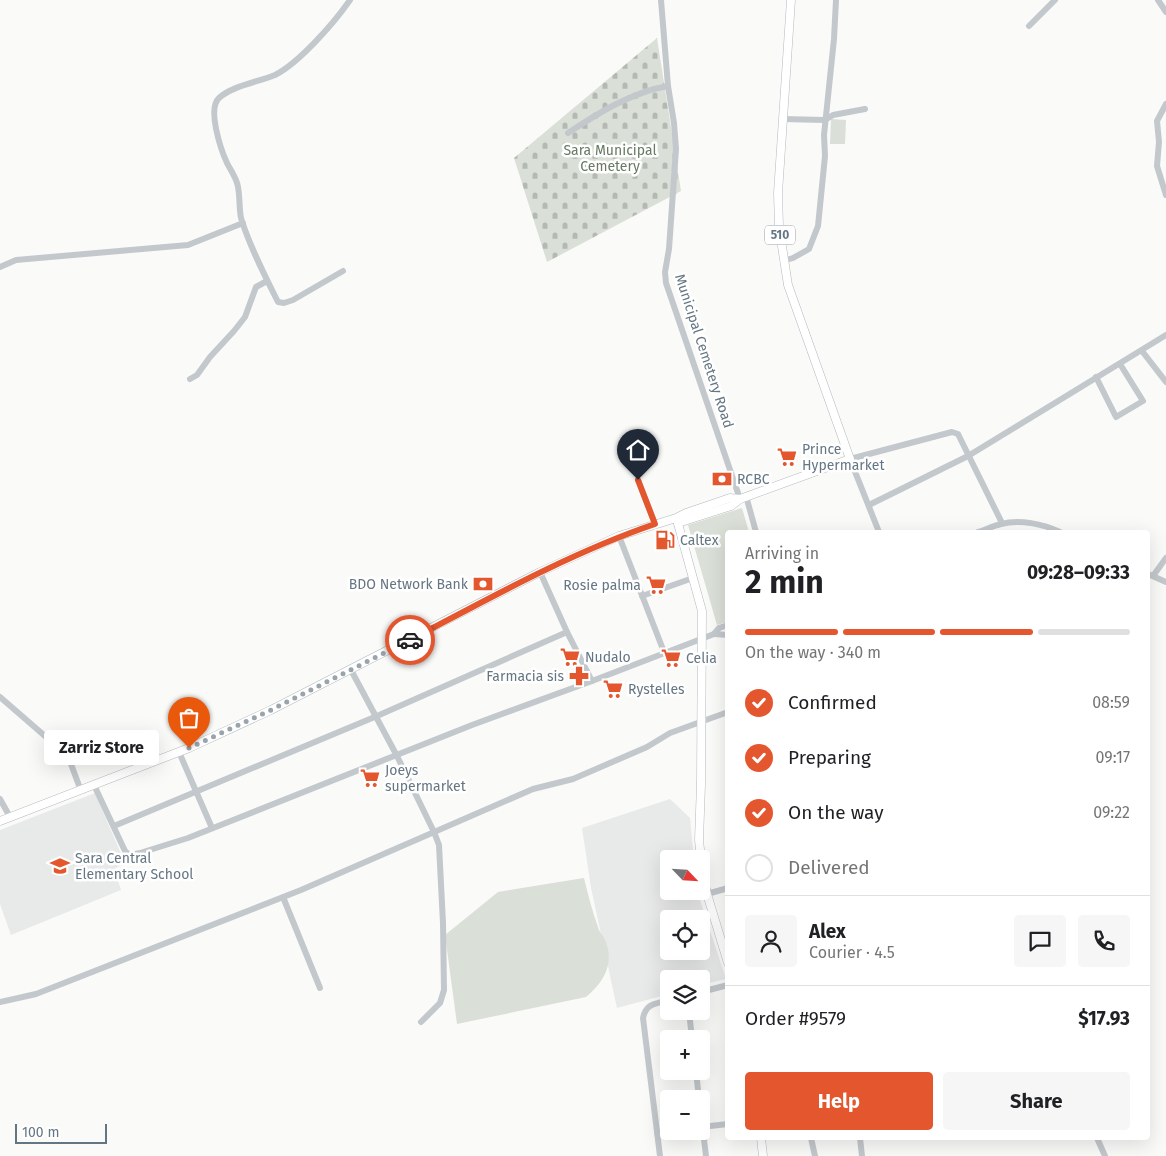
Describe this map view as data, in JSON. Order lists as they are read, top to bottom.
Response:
{
  "streets": {
    "main road": ["510"],
    "street": ["Municipal Cemetery Road"]
  },
  "parks": ["Sara Municipal Cemetery"],
  "places": {
    "supermarket": [
      "Prince Hypermarket",
      "Rosie palma",
      "Nudalo",
      "Celia",
      "Rystelles",
      "Joeys supermarket"
    ],
    "bank": ["RCBC", "BDO Network Bank"],
    "fuel station": ["Caltex"],
    "pharmacy": ["Farmacia sis"],
    "other": ["Zarriz Store"],
    "school or university": ["Sara Central Elementary School"]
  },
  "scale_bar": "100 m",
  "north": "bottom right",
  "page": {
    "heading": ["2 min", "Arriving in", "09:28–09:33"],
    "panel": [
      "Alex",
      "Courier · 4.5",
      "Order #9579",
      "$17.93"
    ],
    "bar": "On the way · 340 m",
    "list": [
      ["Confirmed", "08:59"],
      ["Preparing", "09:17"],
      ["On the way", "09:22"],
      "Delivered"
    ],
    "bubble": "Zarriz Store",
    "map_buttons": ["+", "−"],
    "buttons": ["Help", "Share"],
    "scale": "100 m"
  }
}
